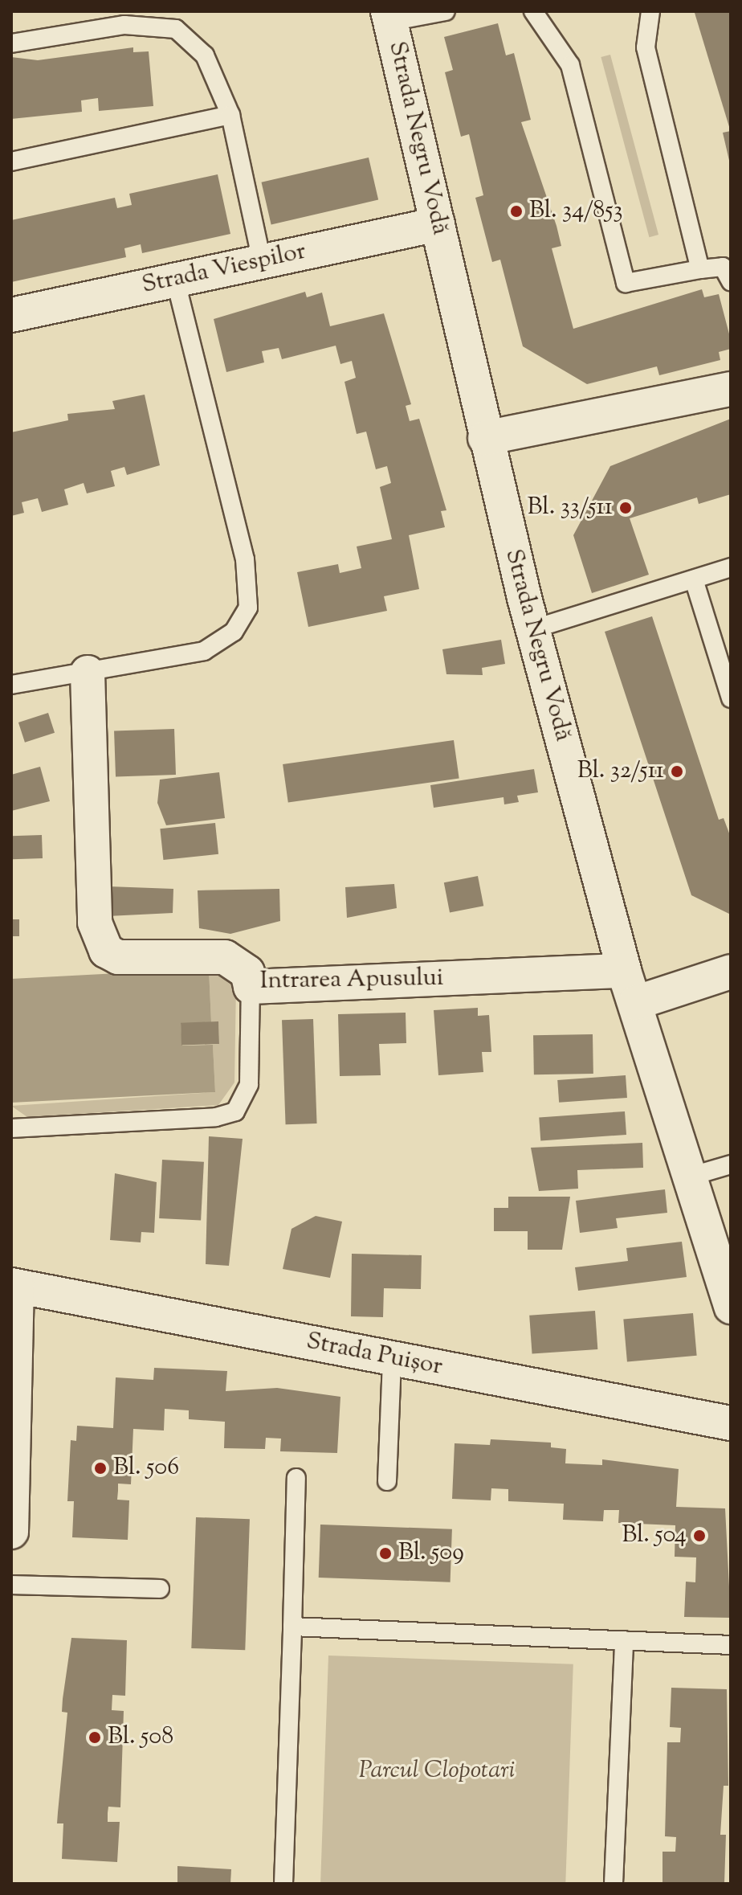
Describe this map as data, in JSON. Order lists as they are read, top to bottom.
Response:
{
  "streets": {
    "street": [
      "Strada Negru Vodă",
      "Strada Viespilor",
      "Intrarea Apusului",
      "Strada Puișor"
    ]
  },
  "crossings": [
    ["Strada Negru Vodă", "Strada Viespilor"],
    ["Strada Negru Vodă", "Intrarea Apusului"]
  ],
  "parks": ["Parcul Clopotari"],
  "places": [
    "Bl. 34/853",
    "Bl. 33/511",
    "Bl. 32/511",
    "Bl. 506",
    "Bl. 504",
    "Bl. 509",
    "Bl. 508"
  ]
}
